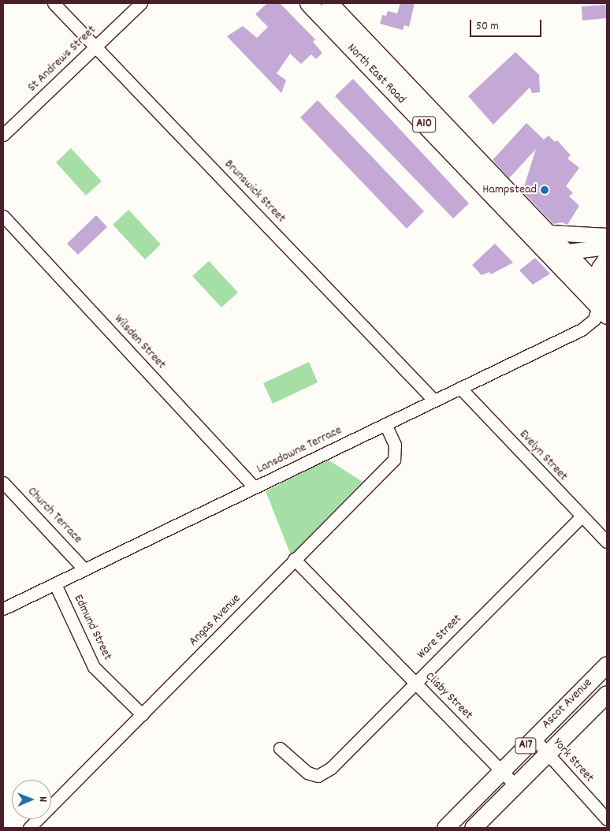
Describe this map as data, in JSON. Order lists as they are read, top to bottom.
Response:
{
  "streets": {
    "highway": [
      "North East Road",
      "A10",
      "Ascot Avenue",
      "A17"
    ],
    "street": [
      "St Andrews Street",
      "Brunswick Street",
      "Wilsden Street",
      "Lansdowne Terrace",
      "Evelyn Street",
      "Church Terrace",
      "Angas Avenue",
      "Edmund Street",
      "Ware Street",
      "Clisby Street",
      "York Street"
    ]
  },
  "crossings": [
    ["St Andrews Street", "Brunswick Street"],
    ["North East Road", "Lansdowne Terrace"],
    ["Brunswick Street", "Lansdowne Terrace"],
    ["Wilsden Street", "Lansdowne Terrace"],
    ["Lansdowne Terrace", "Evelyn Street"],
    ["Lansdowne Terrace", "Church Terrace"],
    ["Lansdowne Terrace", "Angas Avenue"],
    ["Lansdowne Terrace", "Edmund Street"],
    ["Evelyn Street", "Ware Street"],
    ["Angas Avenue", "Edmund Street"],
    ["Angas Avenue", "Clisby Street"],
    ["Ware Street", "Clisby Street"],
    ["Clisby Street", "Ascot Avenue"],
    ["Ascot Avenue", "York Street"]
  ],
  "places": ["Hampstead"],
  "scale_bar": "50 m",
  "north": "right"
}
